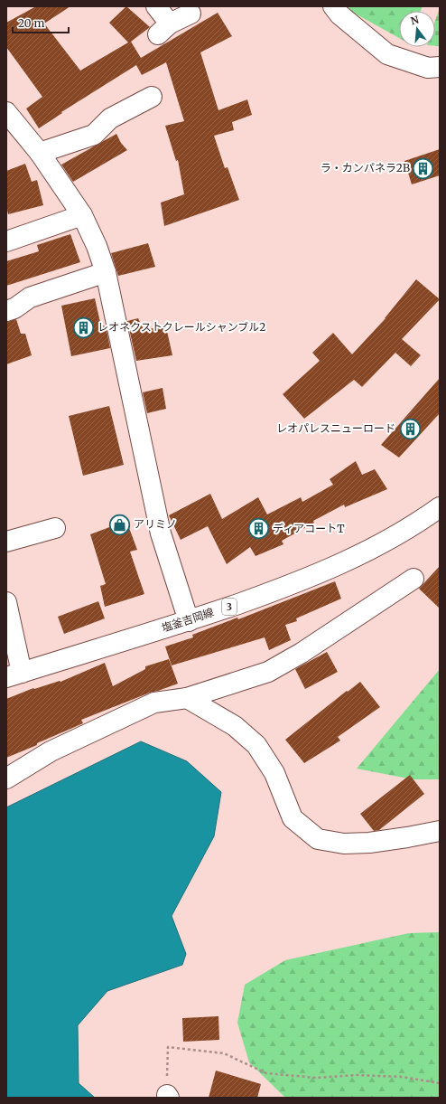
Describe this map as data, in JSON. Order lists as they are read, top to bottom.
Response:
{
  "streets": {
    "street": ["3", "塩釜吉岡線"]
  },
  "places": {
    "building": [
      "ラ・カンパネラ2B",
      "レオネクストクレールシャンブル2",
      "レオパレスニューロード",
      "ディアコートT"
    ],
    "shop": ["アリミノ"]
  },
  "scale_bar": "20 m",
  "north": "top"
}
